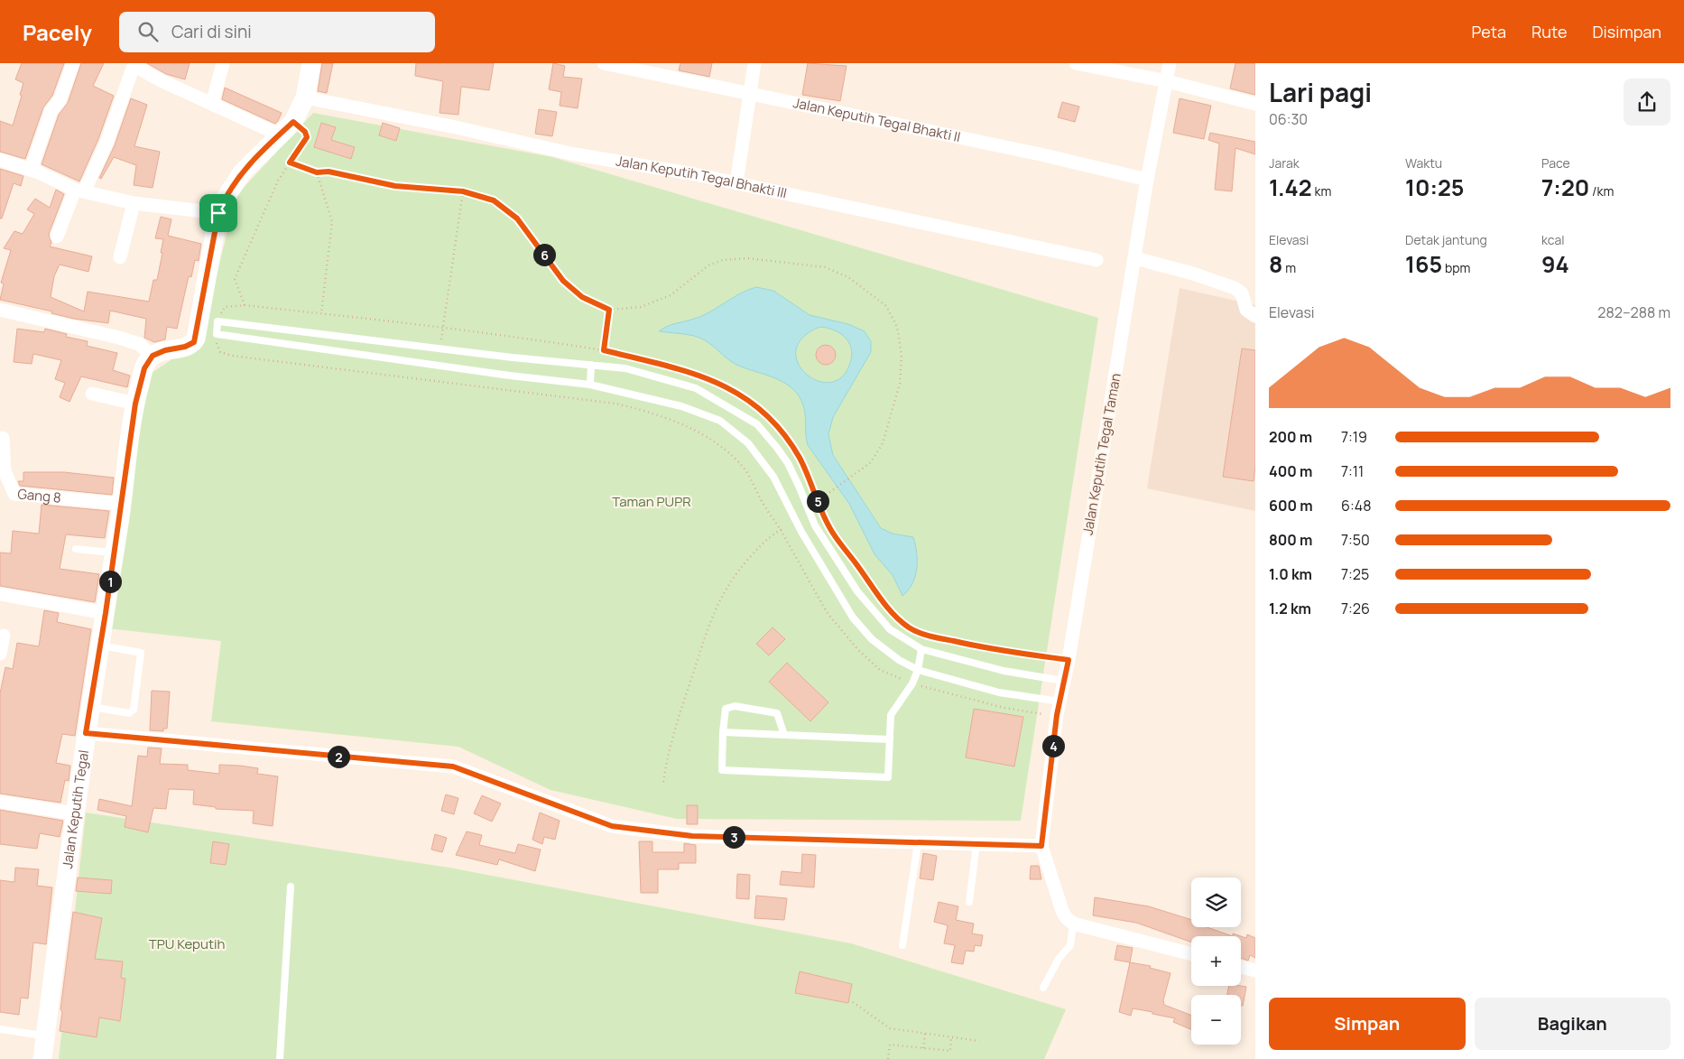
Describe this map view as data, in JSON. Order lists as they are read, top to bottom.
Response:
{
  "streets": {
    "main road": ["Jalan Keputih Tegal"],
    "street": [
      "Jalan Keputih Tegal Bhakti II",
      "Jalan Keputih Tegal Bhakti III",
      "Jalan Keputih Tegal Taman",
      "Gang 8"
    ]
  },
  "crossings": [
    ["Jalan Keputih Tegal Bhakti II", "Jalan Keputih Tegal Taman"],
    ["Gang 8", "Jalan Keputih Tegal"]
  ],
  "parks": ["Taman PUPR", "TPU Keputih"],
  "page": {
    "header": "Pacely",
    "search": "Cari di sini",
    "nav": ["Peta", "Rute", "Disimpan"],
    "heading": ["Lari pagi", "06:30"],
    "stats": [
      ["Jarak", "1.42 km"],
      ["Waktu", "10:25"],
      ["Pace", "7:20 /km"],
      ["Elevasi", "8 m"],
      ["Detak jantung", "165 bpm"],
      ["kcal", "94"]
    ],
    "pins": [
      "6",
      "5",
      "1",
      "4",
      "2",
      "3"
    ],
    "chart": ["Elevasi", "282–288 m"],
    "list": [
      {
        "name": "200 m",
        "note": "7:19"
      },
      {
        "name": "400 m",
        "note": "7:11"
      },
      {
        "name": "600 m",
        "note": "6:48"
      },
      {
        "name": "800 m",
        "note": "7:50"
      },
      {
        "name": "1.0 km",
        "note": "7:25"
      },
      {
        "name": "1.2 km",
        "note": "7:26"
      }
    ],
    "map_buttons": ["+", "−"],
    "buttons": ["Simpan", "Bagikan"]
  }
}
